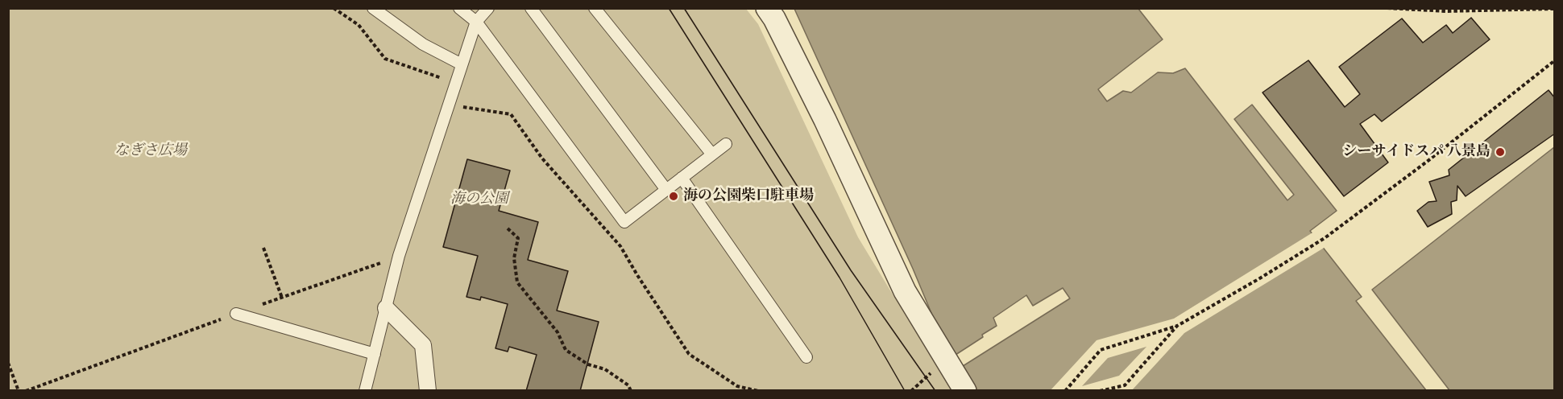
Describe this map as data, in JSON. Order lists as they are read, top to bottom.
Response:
{
  "parks": ["なぎさ広場", "海の公園"],
  "places": ["シーサイドスパ 八景島", "海の公園柴口駐車場"]
}
